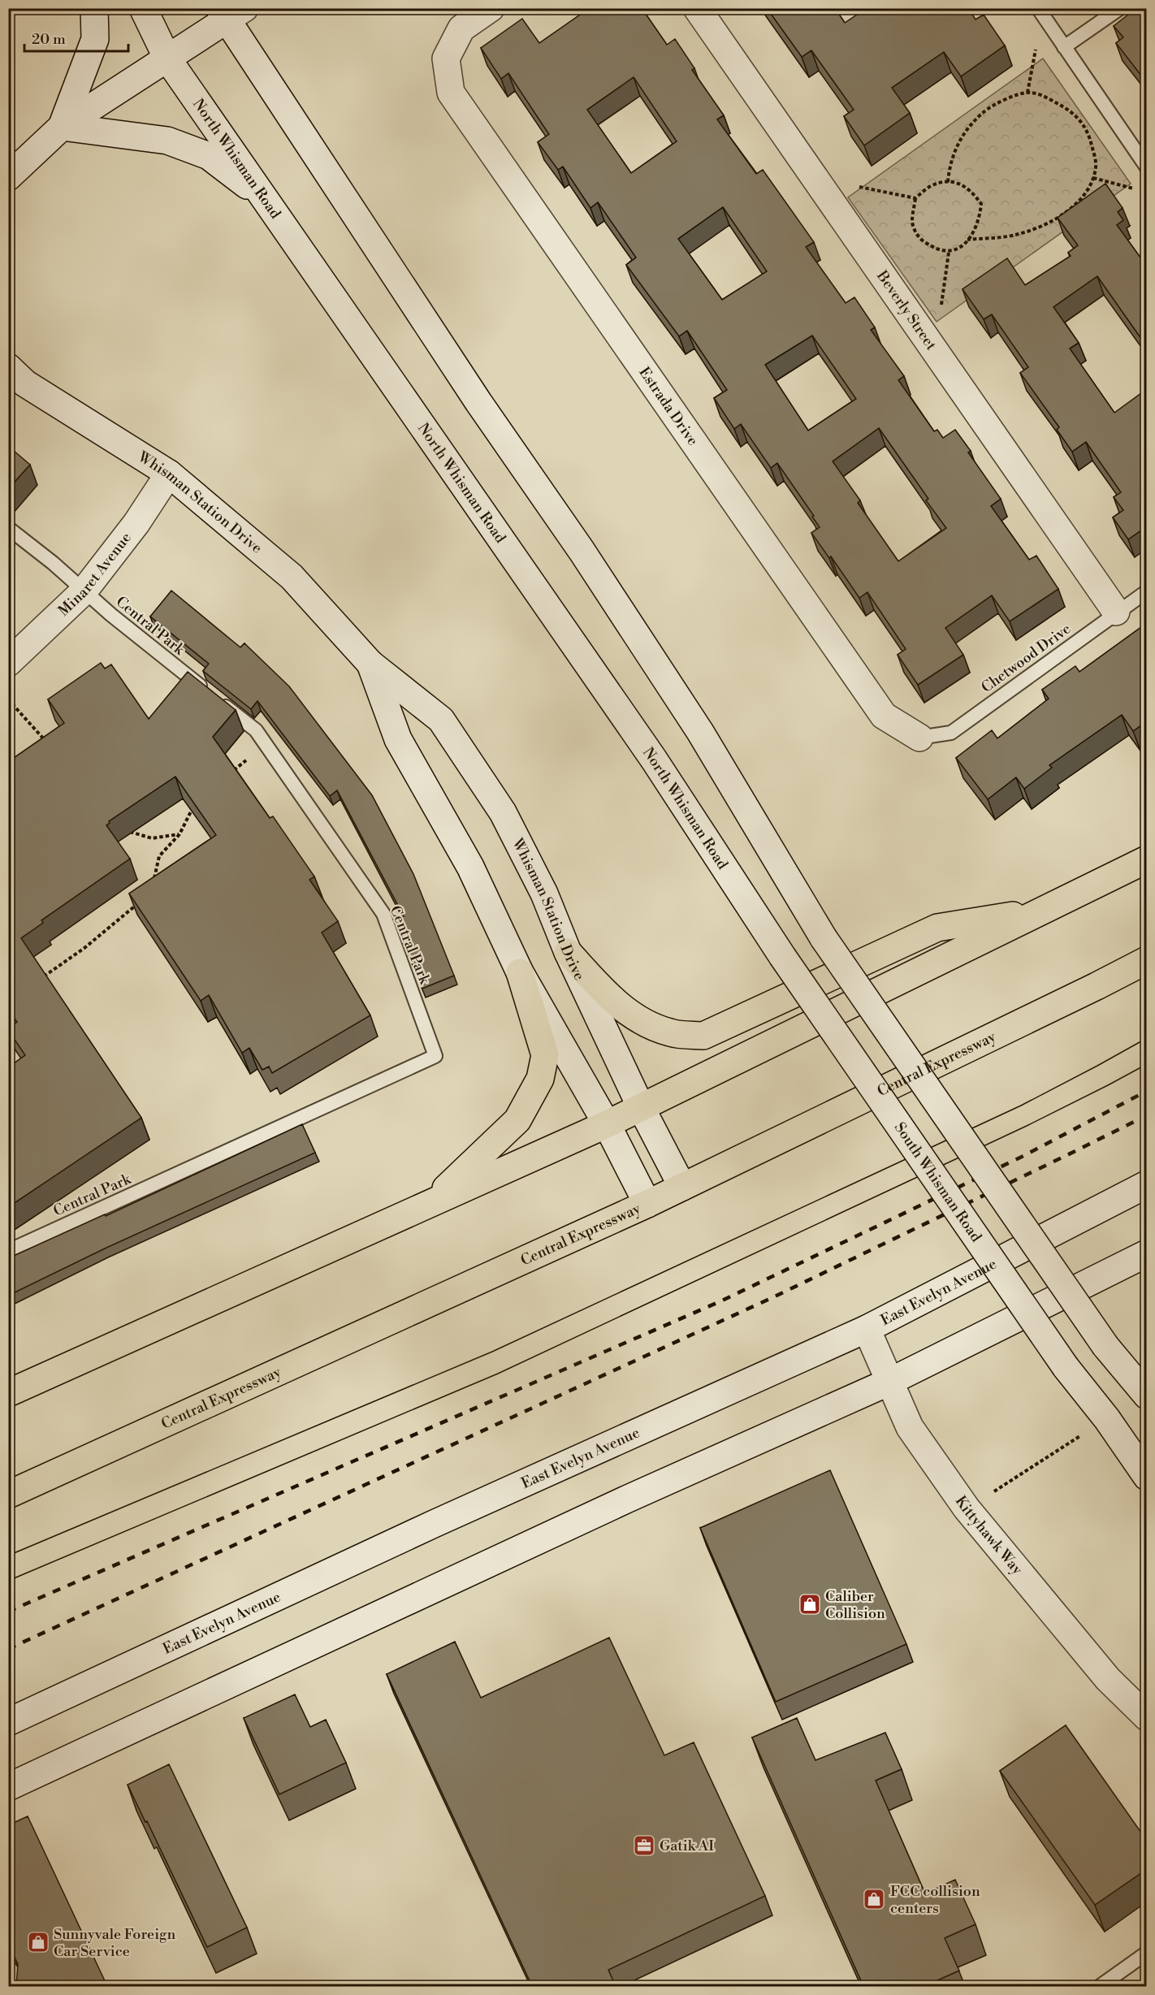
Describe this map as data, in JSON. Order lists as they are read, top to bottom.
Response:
{
  "streets": {
    "highway": ["Central Expressway"],
    "main road": [
      "North Whisman Road",
      "Beverly Street",
      "Estrada Drive",
      "Whisman Station Drive",
      "Minaret Avenue",
      "South Whisman Road",
      "East Evelyn Avenue",
      "Kittyhawk Way"
    ],
    "lane": ["Central Park", "Chetwood Drive"]
  },
  "crossings": [
    ["North Whisman Road", "South Whisman Road"],
    ["Beverly Street", "Chetwood Drive"],
    ["Estrada Drive", "Chetwood Drive"],
    ["Whisman Station Drive", "Minaret Avenue"],
    ["Whisman Station Drive", "Central Expressway"],
    ["Minaret Avenue", "Central Park"],
    ["East Evelyn Avenue", "Kittyhawk Way"]
  ],
  "places": {
    "shop": ["Caliber Collision", "FCC collision centers", "Sunnyvale Foreign Car Service"],
    "office": ["Gatik AI"]
  },
  "scale_bar": "20 m"
}
